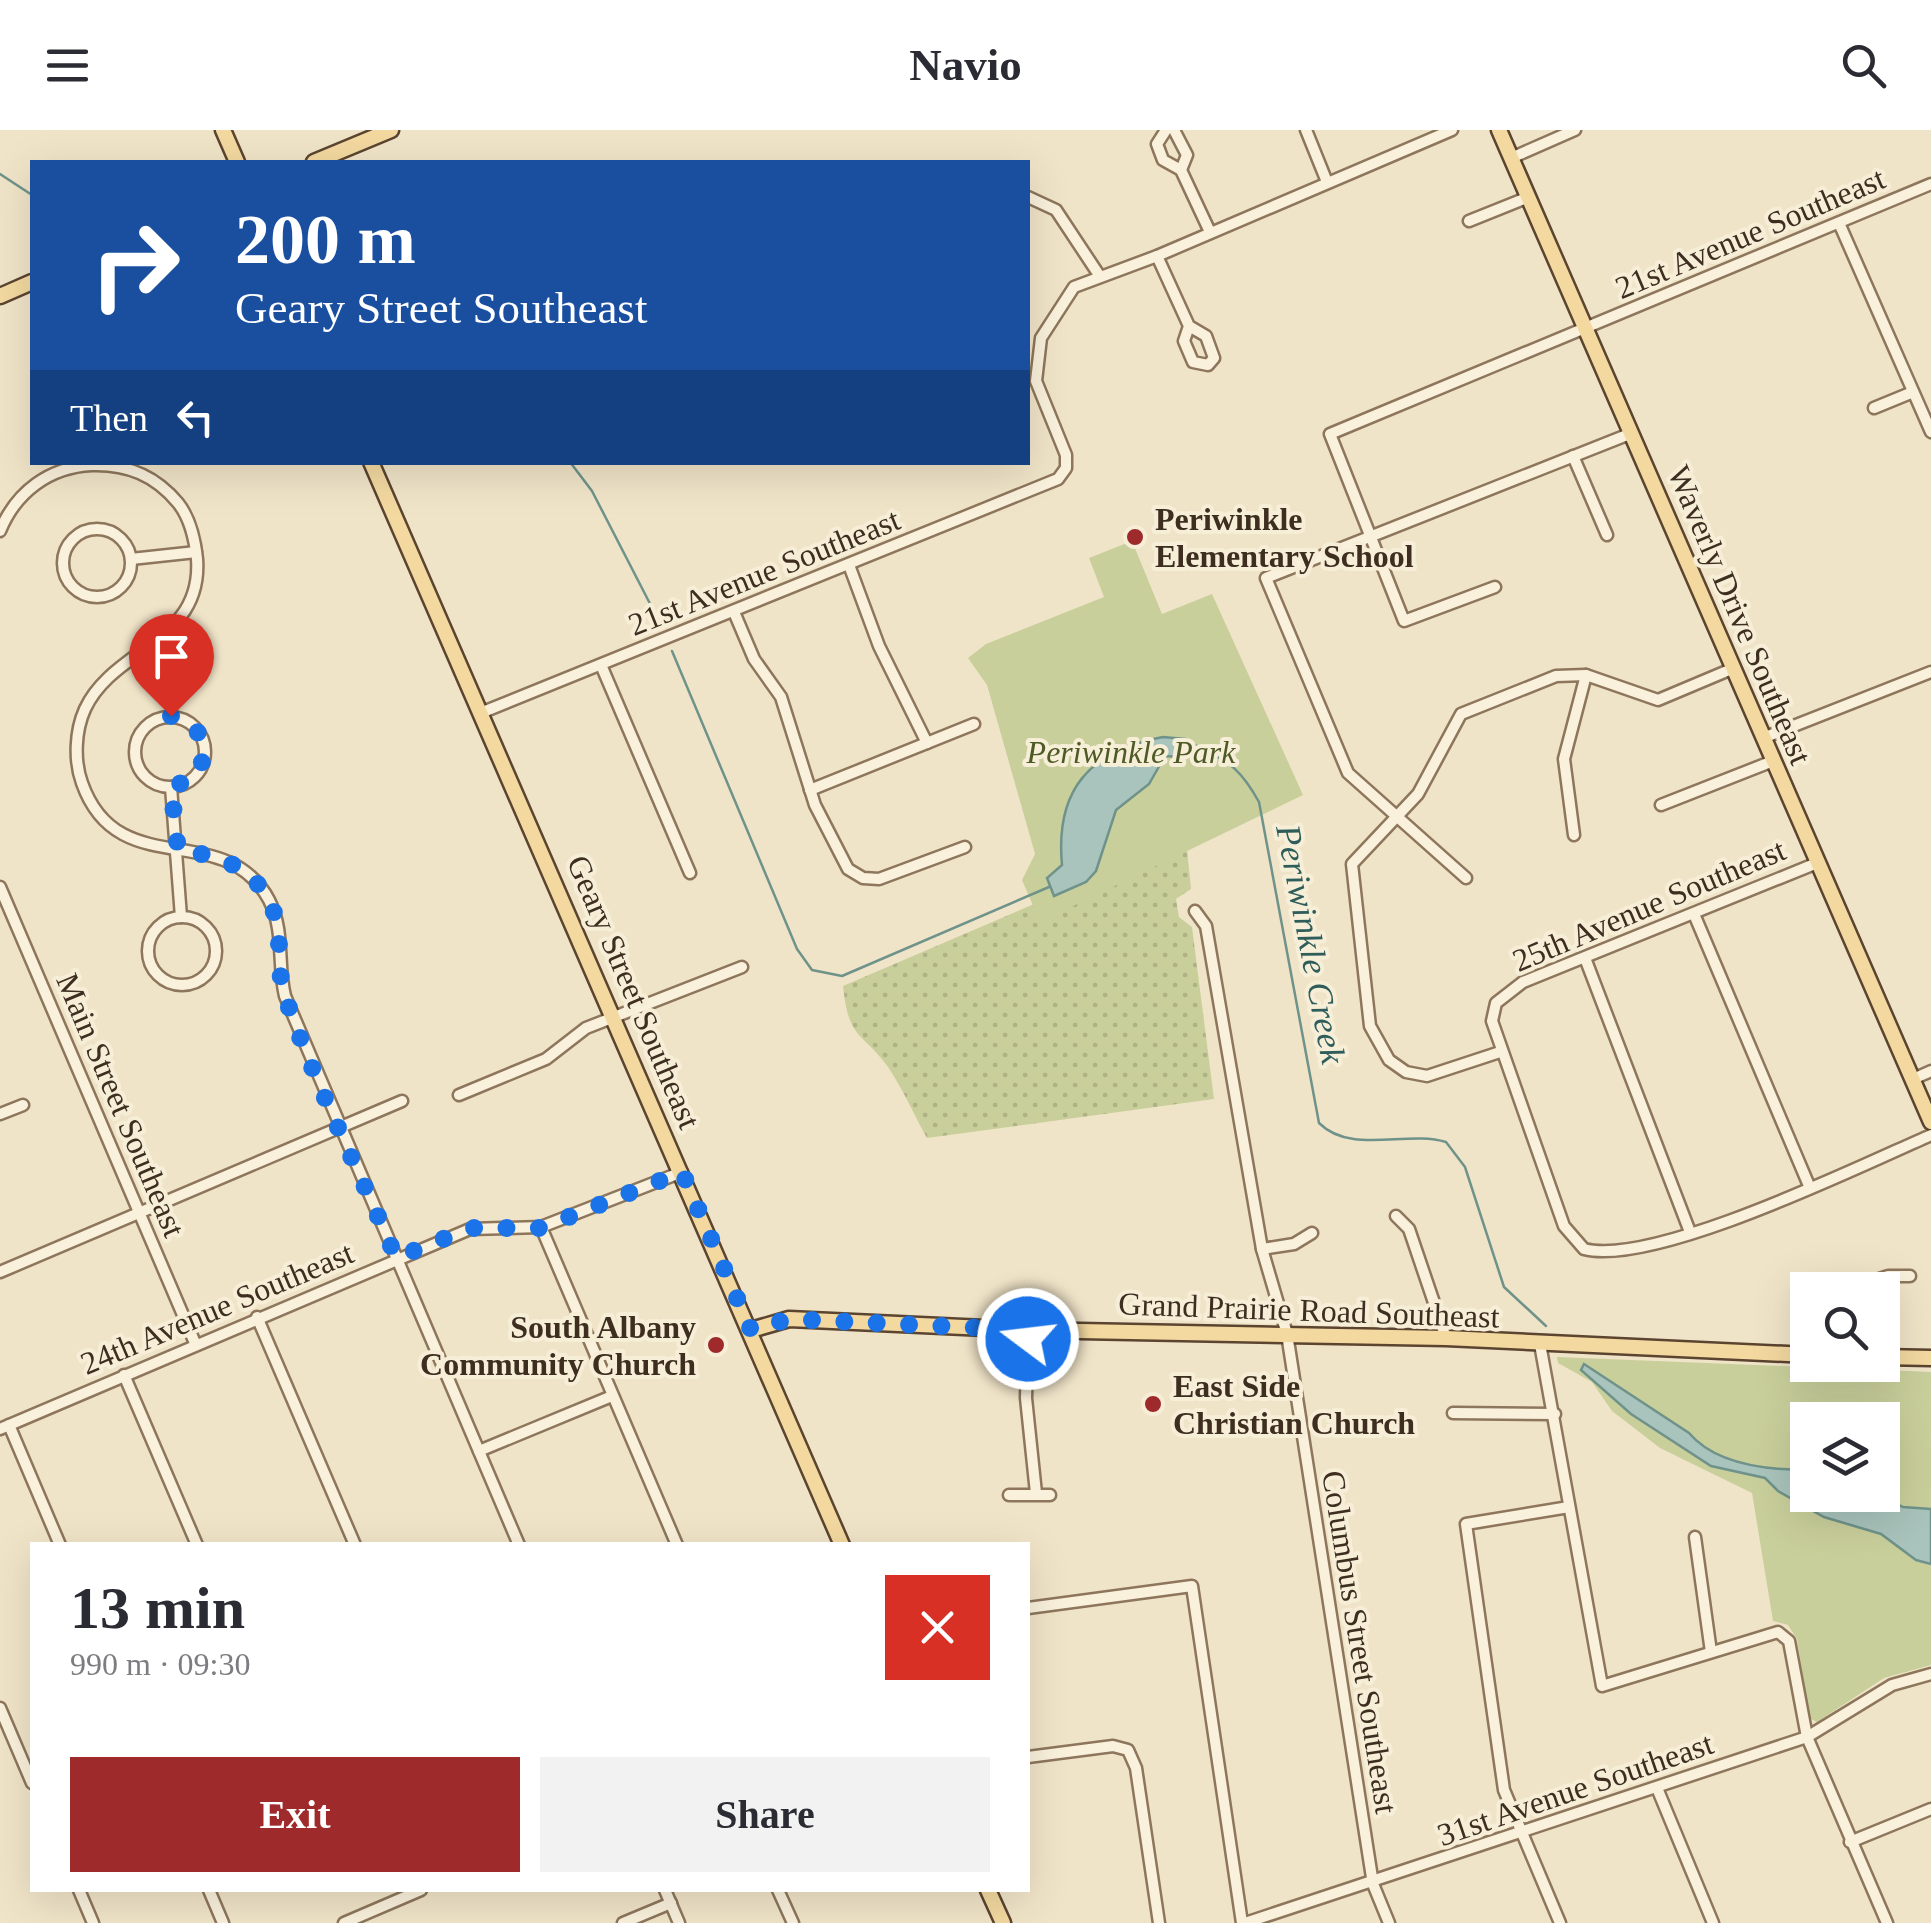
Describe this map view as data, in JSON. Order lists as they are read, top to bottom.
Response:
{
  "streets": {
    "main road": ["Waverly Drive Southeast", "Geary Street Southeast", "Grand Prairie Road Southeast"],
    "street": [
      "21st Avenue Southeast",
      "25th Avenue Southeast",
      "Main Street Southeast",
      "24th Avenue Southeast",
      "Columbus Street Southeast",
      "31st Avenue Southeast"
    ]
  },
  "crossings": [
    ["21st Avenue Southeast", "Waverly Drive Southeast"],
    ["21st Avenue Southeast", "Geary Street Southeast"],
    ["Waverly Drive Southeast", "25th Avenue Southeast"],
    ["Geary Street Southeast", "24th Avenue Southeast"],
    ["Geary Street Southeast", "Grand Prairie Road Southeast"],
    ["Main Street Southeast", "24th Avenue Southeast"],
    ["Grand Prairie Road Southeast", "Columbus Street Southeast"],
    ["Columbus Street Southeast", "31st Avenue Southeast"]
  ],
  "water": ["Periwinkle Creek"],
  "parks": ["Periwinkle Park"],
  "places": ["Periwinkle Elementary School", "South Albany Community Church", "East Side Christian Church"],
  "page": {
    "header": "Navio",
    "turn": ["200 m", "Geary Street Southeast"],
    "then": "Then",
    "heading": ["13 min", "990 m · 09:30"],
    "buttons": ["Exit", "Share"]
  }
}
